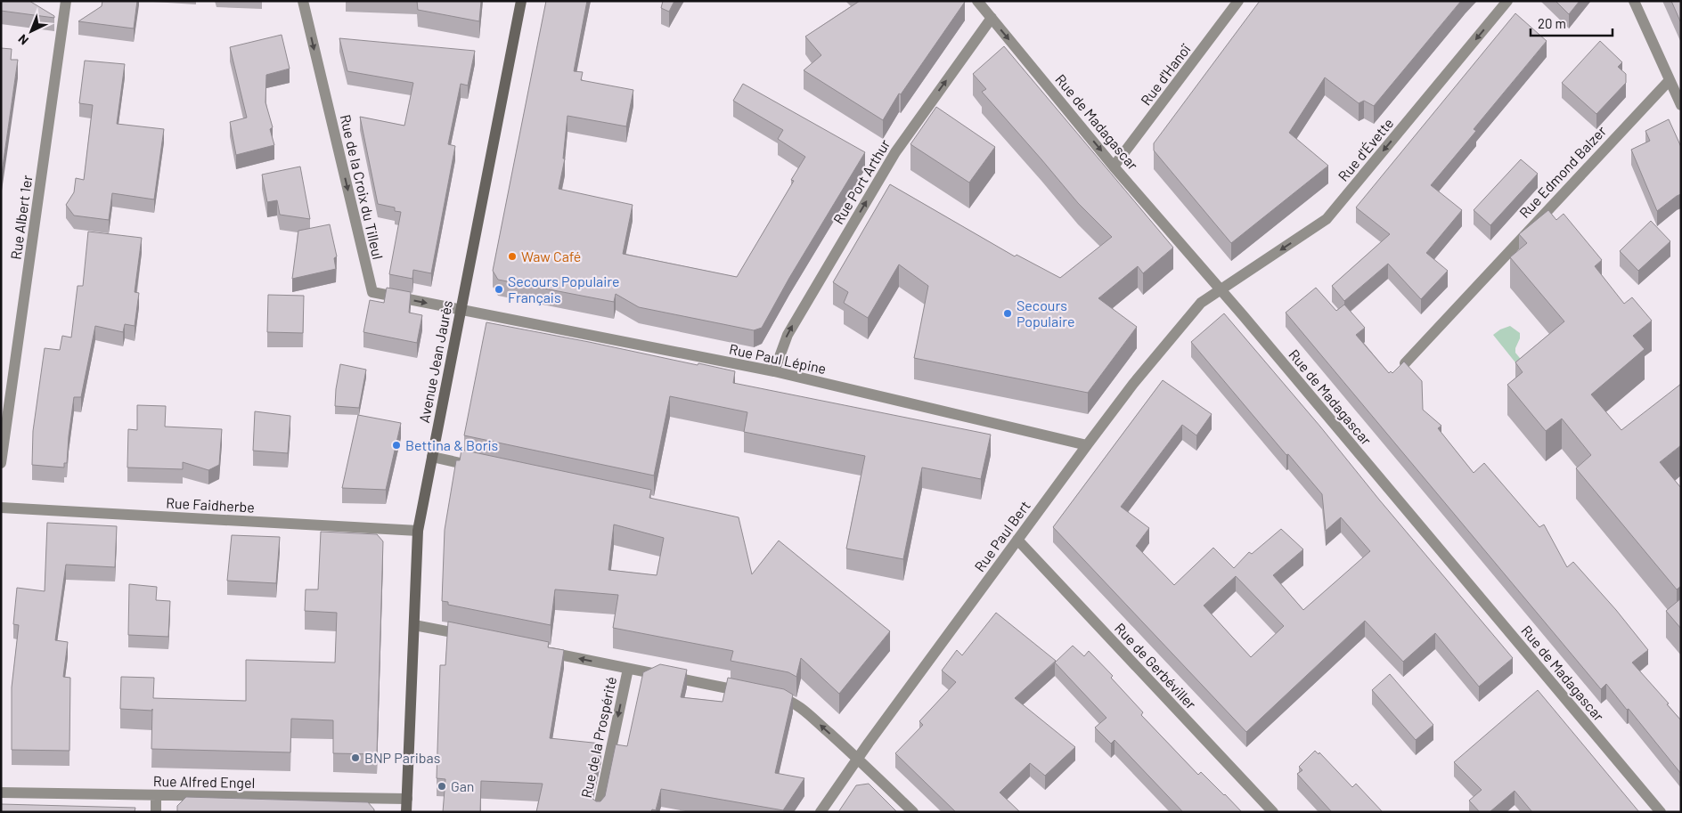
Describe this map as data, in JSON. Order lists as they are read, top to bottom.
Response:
{
  "streets": {
    "main road": ["Avenue Jean Jaurès"],
    "street": [
      "Rue d'Hanoï",
      "Rue de Madagascar",
      "Rue d'Évette",
      "Rue Edmond Balzer",
      "Rue Port Arthur",
      "Rue de la Croix du Tilleul",
      "Rue Albert 1er",
      "Rue Paul Lépine",
      "Rue Faidherbe",
      "Rue Paul Bert",
      "Rue de Gerbéviller",
      "Rue de la Prospérité",
      "Rue Alfred Engel"
    ]
  },
  "crossings": [
    ["Rue d'Hanoï", "Rue de Madagascar"],
    ["Rue de Madagascar", "Rue d'Évette"],
    ["Rue de Madagascar", "Rue Port Arthur"],
    ["Rue de Madagascar", "Rue Paul Bert"],
    ["Rue d'Évette", "Rue Paul Bert"],
    ["Rue Port Arthur", "Rue Paul Lépine"],
    ["Rue de la Croix du Tilleul", "Rue Paul Lépine"],
    ["Rue de la Croix du Tilleul", "Avenue Jean Jaurès"],
    ["Rue Paul Lépine", "Avenue Jean Jaurès"],
    ["Rue Paul Lépine", "Rue Paul Bert"],
    ["Avenue Jean Jaurès", "Rue Faidherbe"],
    ["Avenue Jean Jaurès", "Rue Alfred Engel"],
    ["Rue Paul Bert", "Rue de Gerbéviller"]
  ],
  "one_way": [
    "Rue d'Évette",
    "Rue Port Arthur",
    "Rue de la Croix du Tilleul",
    "Rue de la Prospérité"
  ],
  "places": [
    "Waw Café",
    "Secours Populaire Français",
    "Secours Populaire",
    "Bettina & Boris",
    "BNP Paribas",
    "Gan"
  ],
  "scale_bar": "20 m",
  "north": "bottom left"
}
